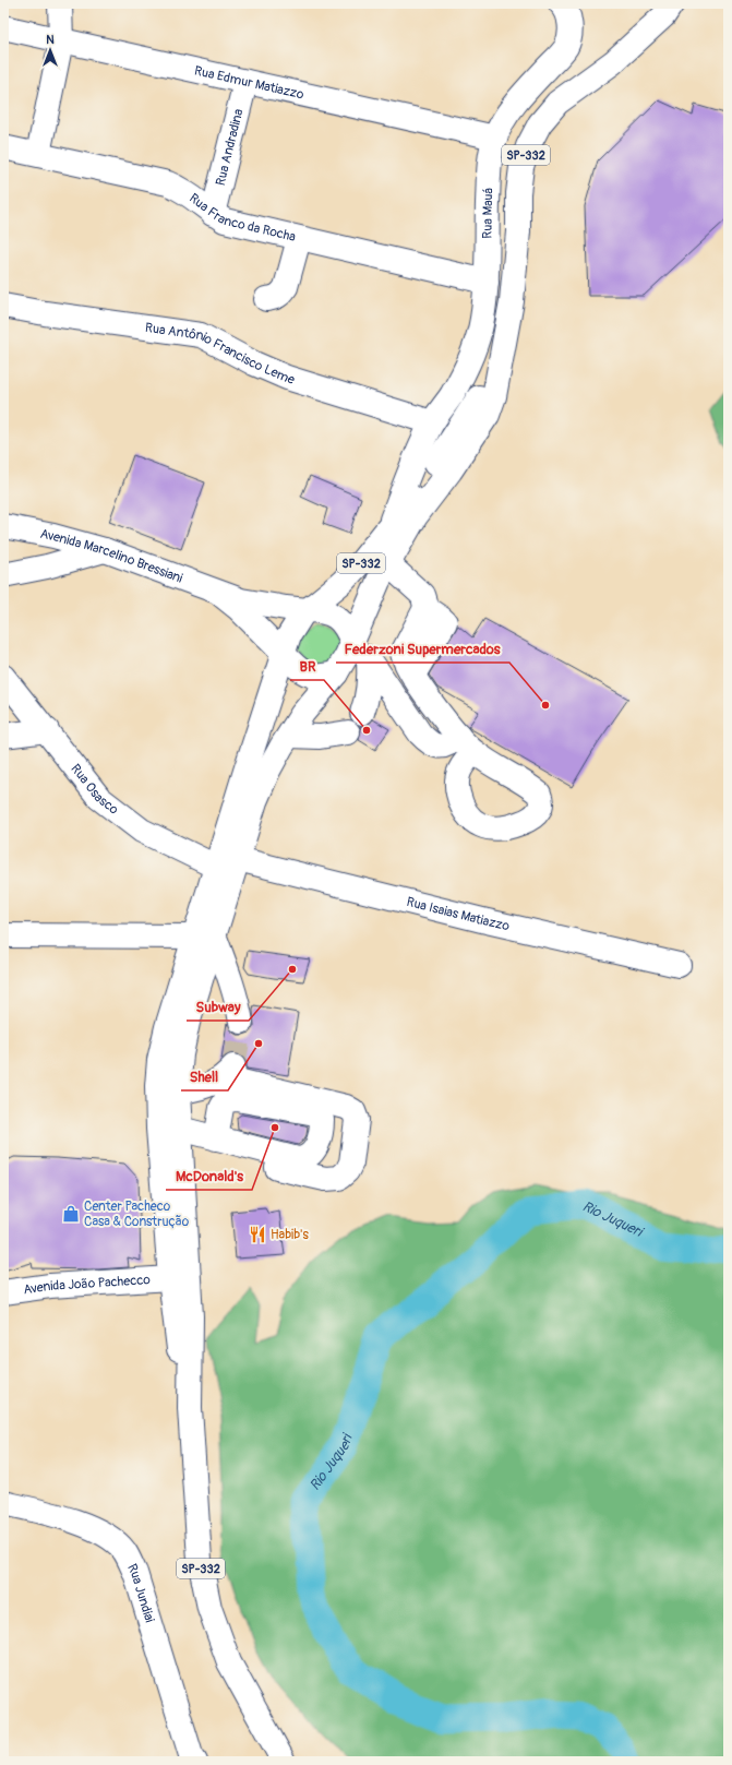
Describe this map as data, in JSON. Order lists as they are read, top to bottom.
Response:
{
  "streets": {
    "street": [
      "Rua Edmur Matiazzo",
      "Rua Andradina",
      "SP-332",
      "Rua Mauá",
      "Rua Franco da Rocha",
      "Rua Antônio Francisco Leme",
      "Avenida Marcelino Bressiani",
      "Rua Osasco",
      "Rua Isaias Matiazzo",
      "Avenida João Pachecco",
      "Rua Jundiai"
    ]
  },
  "crossings": [
    ["Rua Edmur Matiazzo", "Rua Andradina"],
    ["Rua Edmur Matiazzo", "Rua Mauá"],
    ["Rua Andradina", "Rua Franco da Rocha"],
    ["SP-332", "Rua Mauá"],
    ["SP-332", "Avenida Marcelino Bressiani"],
    ["SP-332", "Rua Osasco"],
    ["SP-332", "Rua Isaias Matiazzo"],
    ["SP-332", "Avenida João Pachecco"],
    ["Rua Mauá", "Rua Franco da Rocha"],
    ["Rua Mauá", "Rua Antônio Francisco Leme"],
    ["Rua Osasco", "Rua Isaias Matiazzo"]
  ],
  "water": ["Rio Juqueri"],
  "places": {
    "other": [
      "Federzoni Supermercados",
      "BR",
      "Subway",
      "Shell",
      "McDonald's"
    ],
    "shop": ["Center Pacheco Casa & Construção"],
    "restaurant": ["Habib's"]
  },
  "north": "top"
}
